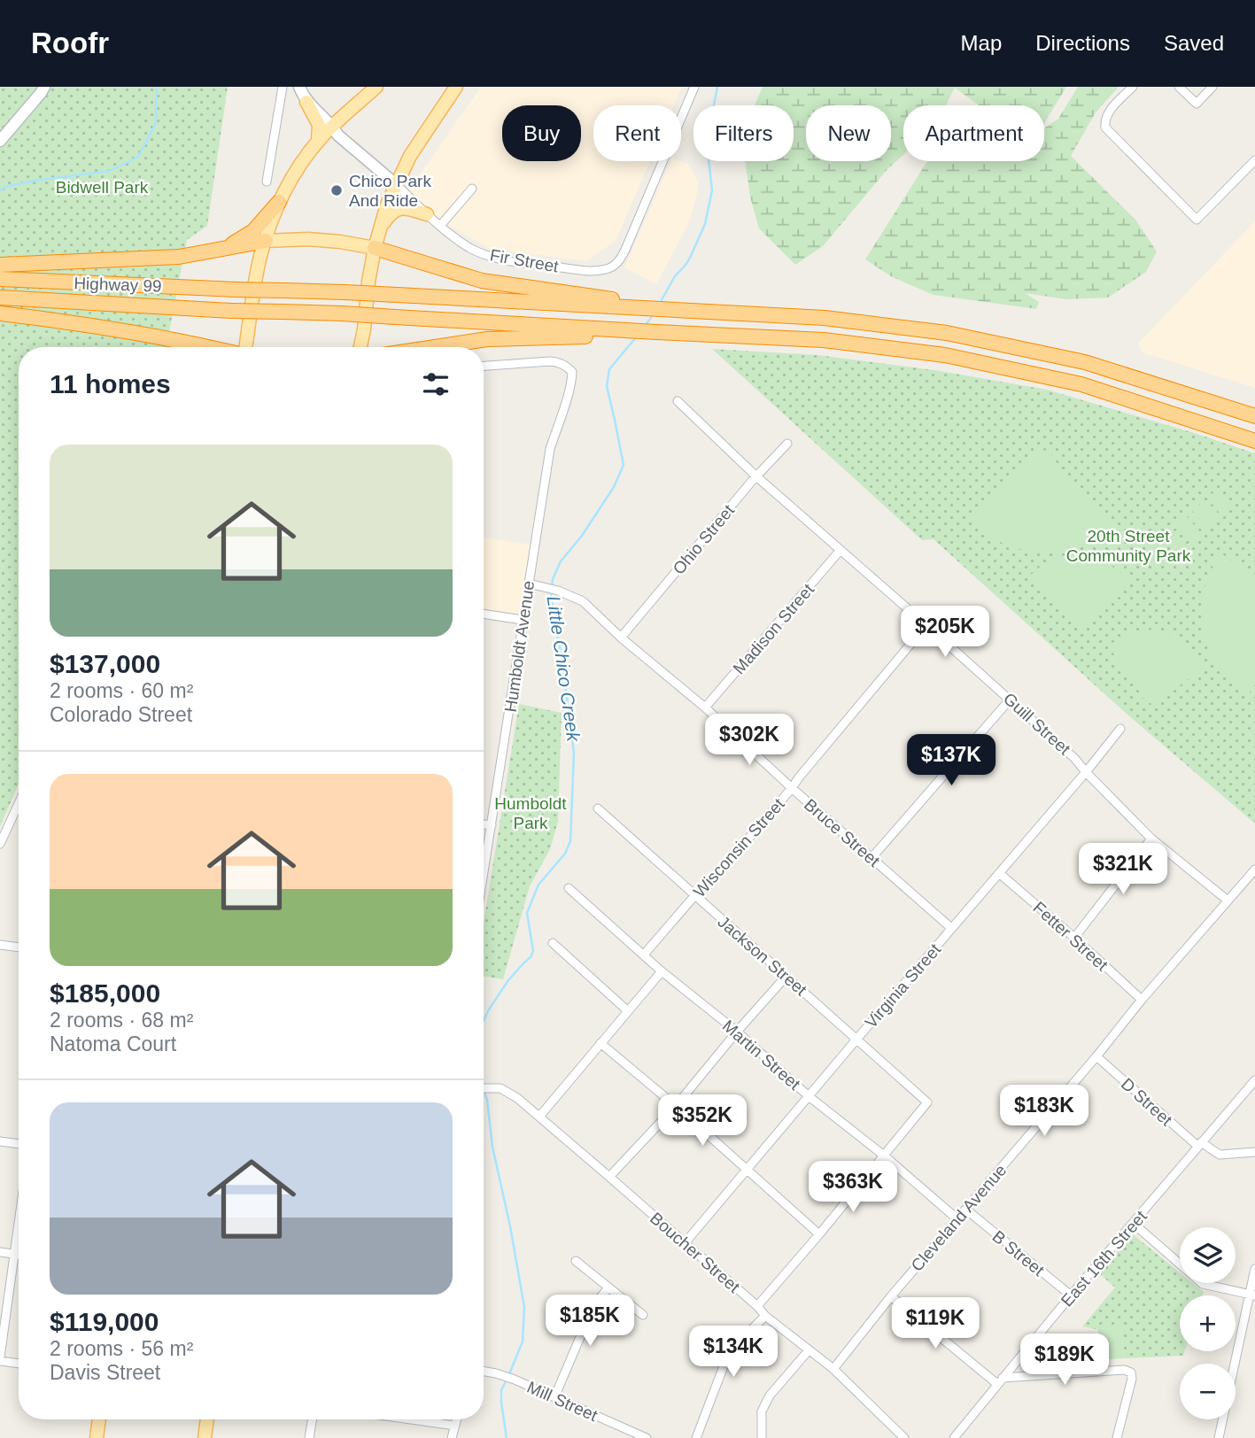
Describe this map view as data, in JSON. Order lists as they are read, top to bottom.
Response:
{
  "streets": {
    "highway": ["Highway 99"],
    "street": [
      "Fir Street",
      "Ohio Street",
      "Madison Street",
      "Humboldt Avenue",
      "Guill Street",
      "Bruce Street",
      "Wisconsin Street",
      "Fetter Street",
      "Jackson Street",
      "Virginia Street",
      "Martin Street",
      "D Street",
      "Cleveland Avenue",
      "Boucher Street",
      "B Street",
      "East 16th Street",
      "Mill Street"
    ]
  },
  "crossings": [
    ["Ohio Street", "Guill Street"],
    ["Ohio Street", "Bruce Street"],
    ["Madison Street", "Guill Street"],
    ["Madison Street", "Bruce Street"],
    ["Humboldt Avenue", "Bruce Street"],
    ["Guill Street", "Wisconsin Street"],
    ["Guill Street", "Virginia Street"],
    ["Guill Street", "Cleveland Avenue"],
    ["Bruce Street", "Wisconsin Street"],
    ["Bruce Street", "Virginia Street"],
    ["Wisconsin Street", "Jackson Street"],
    ["Wisconsin Street", "Martin Street"],
    ["Fetter Street", "Virginia Street"],
    ["Fetter Street", "Cleveland Avenue"],
    ["Jackson Street", "Virginia Street"],
    ["Jackson Street", "Martin Street"],
    ["Virginia Street", "Martin Street"],
    ["Virginia Street", "Boucher Street"],
    ["Martin Street", "Cleveland Avenue"],
    ["D Street", "Cleveland Avenue"],
    ["D Street", "East 16th Street"],
    ["Cleveland Avenue", "Boucher Street"],
    ["Cleveland Avenue", "B Street"],
    ["B Street", "East 16th Street"]
  ],
  "water": ["Little Chico Creek"],
  "parks": ["Bidwell Park", "20th Street Community Park", "Humboldt Park"],
  "places": ["Chico Park And Ride"],
  "page": {
    "header": "Roofr",
    "nav": ["Map", "Directions", "Saved"],
    "chip": [
      "Buy",
      "Rent",
      "Filters",
      "New",
      "Apartment"
    ],
    "heading": "11 homes",
    "list": [
      {
        "name": "$137,000",
        "note": "2 rooms · 60 m² · Colorado Street"
      },
      {
        "name": "$185,000",
        "note": "2 rooms · 68 m² · Natoma Court"
      },
      {
        "name": "$119,000",
        "note": "2 rooms · 56 m² · Davis Street"
      }
    ],
    "price": [
      "$205K",
      "$302K",
      "$137K",
      "$321K",
      "$183K",
      "$352K",
      "$363K",
      "$185K",
      "$119K",
      "$134K",
      "$189K"
    ],
    "map_buttons": ["+", "−"]
  }
}
